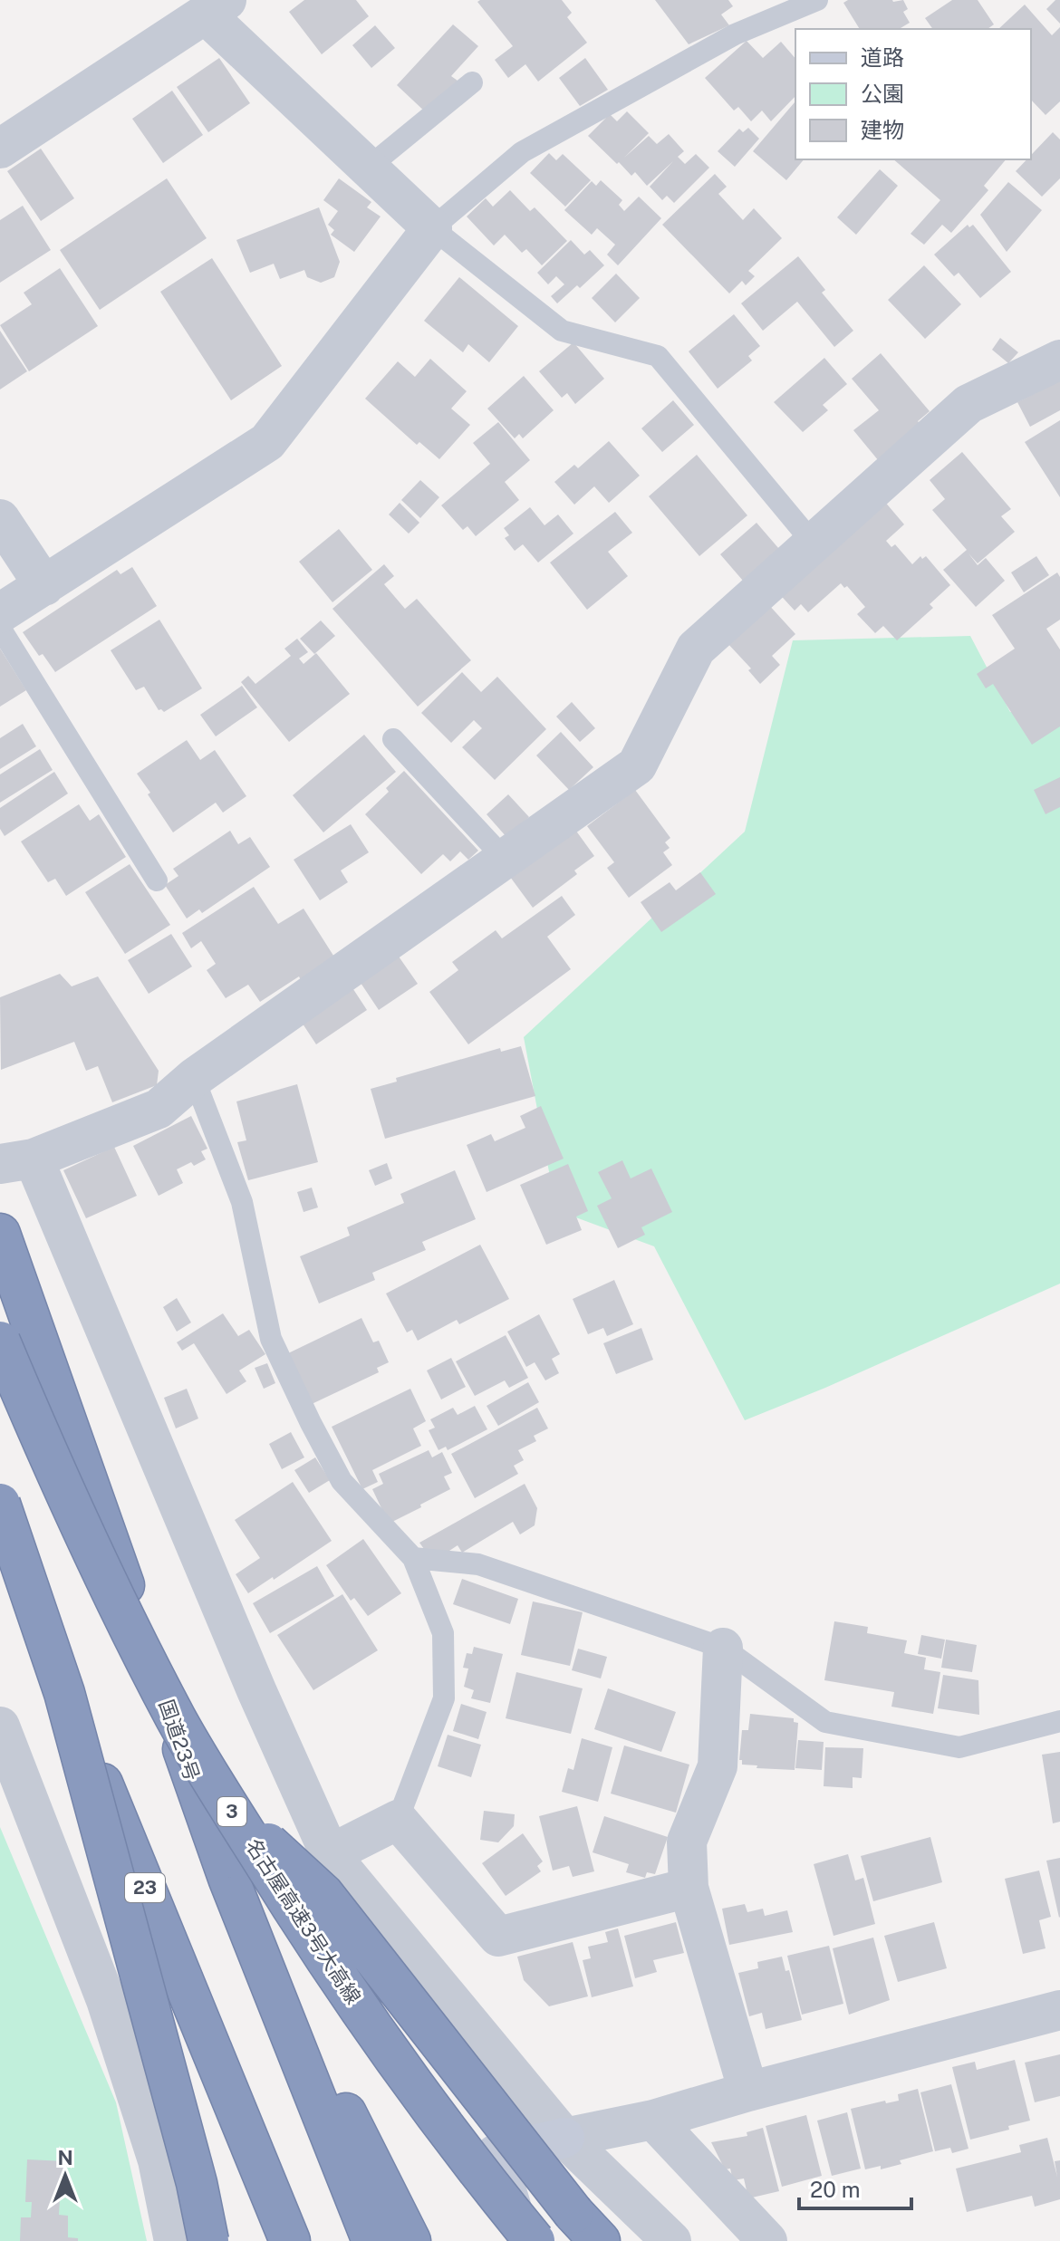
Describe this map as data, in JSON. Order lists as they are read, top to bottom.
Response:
{
  "streets": {
    "highway": [
      "国道23号",
      "3",
      "23",
      "名古屋高速3号大高線"
    ]
  },
  "legend": ["道路", "公園", "建物"],
  "scale_bar": "20 m",
  "north": "top"
}
